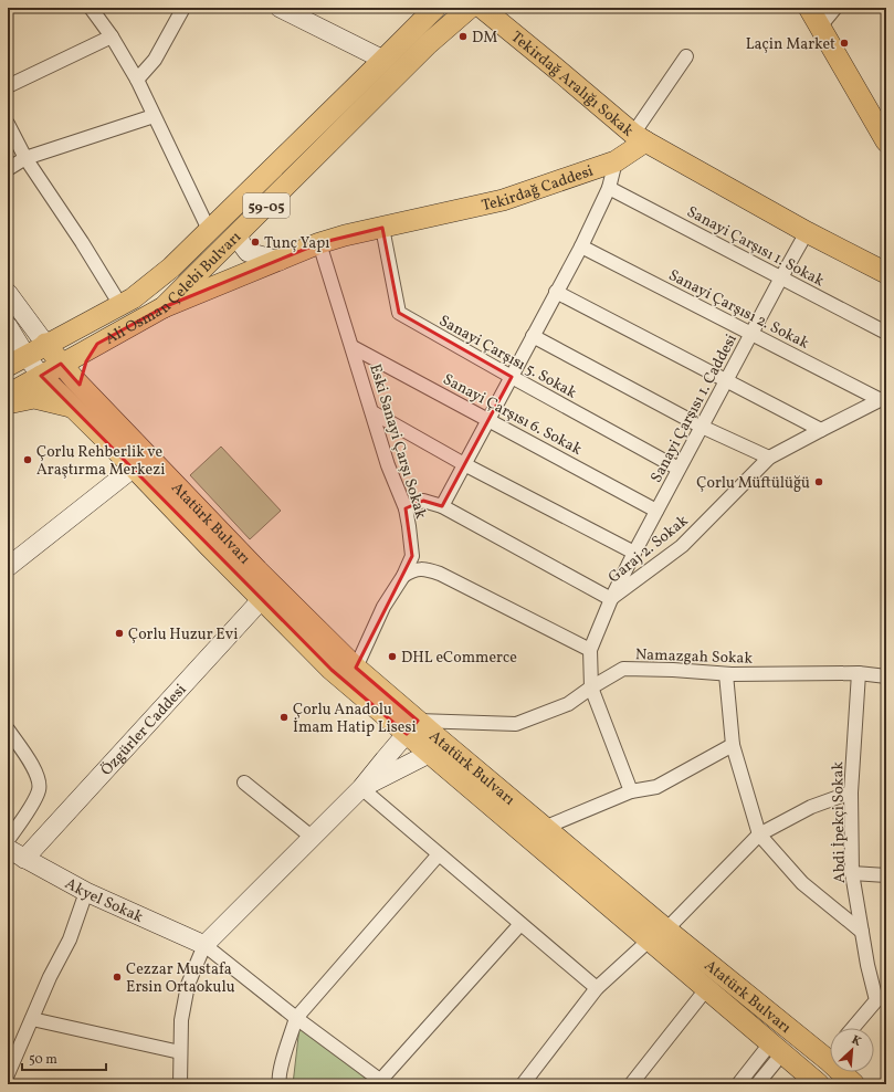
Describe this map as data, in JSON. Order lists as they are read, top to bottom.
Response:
{
  "streets": {
    "main road": [
      "Tekirdağ Aralığı Sokak",
      "Tekirdağ Caddesi",
      "59-05",
      "Ali Osman Çelebi Bulvarı",
      "Atatürk Bulvarı"
    ],
    "street": [
      "Sanayi Çarşısı 1. Sokak",
      "Sanayi Çarşısı 2. Sokak",
      "Sanayi Çarşısı 5. Sokak",
      "Sanayi Çarşısı 1. Caddesi",
      "Sanayi Çarşısı 6. Sokak",
      "Eski Sanayi Çarşı Sokak",
      "Garaj 2. Sokak",
      "Namazgah Sokak",
      "Özgürler Caddesi",
      "Abdi İpekçi Sokak",
      "Akyel Sokak"
    ]
  },
  "crossings": [
    ["Tekirdağ Aralığı Sokak", "Tekirdağ Caddesi"],
    ["Tekirdağ Caddesi", "Ali Osman Çelebi Bulvarı"],
    ["Tekirdağ Caddesi", "Sanayi Çarşısı 5. Sokak"],
    ["Tekirdağ Caddesi", "Eski Sanayi Çarşı Sokak"],
    ["Sanayi Çarşısı 1. Sokak", "Sanayi Çarşısı 1. Caddesi"],
    ["Ali Osman Çelebi Bulvarı", "Atatürk Bulvarı"],
    ["Sanayi Çarşısı 2. Sokak", "Sanayi Çarşısı 1. Caddesi"],
    ["Sanayi Çarşısı 2. Sokak", "Garaj 2. Sokak"],
    ["Sanayi Çarşısı 5. Sokak", "Sanayi Çarşısı 1. Caddesi"],
    ["Sanayi Çarşısı 1. Caddesi", "Sanayi Çarşısı 6. Sokak"],
    ["Sanayi Çarşısı 1. Caddesi", "Garaj 2. Sokak"],
    ["Sanayi Çarşısı 6. Sokak", "Eski Sanayi Çarşı Sokak"],
    ["Eski Sanayi Çarşı Sokak", "Atatürk Bulvarı"],
    ["Atatürk Bulvarı", "Namazgah Sokak"],
    ["Atatürk Bulvarı", "Özgürler Caddesi"],
    ["Garaj 2. Sokak", "Namazgah Sokak"],
    ["Namazgah Sokak", "Abdi İpekçi Sokak"],
    ["Özgürler Caddesi", "Akyel Sokak"]
  ],
  "places": [
    "DM",
    "Laçin Market",
    "Tunç Yapı",
    "Çorlu Rehberlik ve Araştırma Merkezi",
    "Çorlu Müftülüğü",
    "Çorlu Huzur Evi",
    "DHL eCommerce",
    "Çorlu Anadolu İmam Hatip Lisesi",
    "Cezzar Mustafa Ersin Ortaokulu"
  ],
  "scale_bar": "50 m",
  "north": "top right"
}
